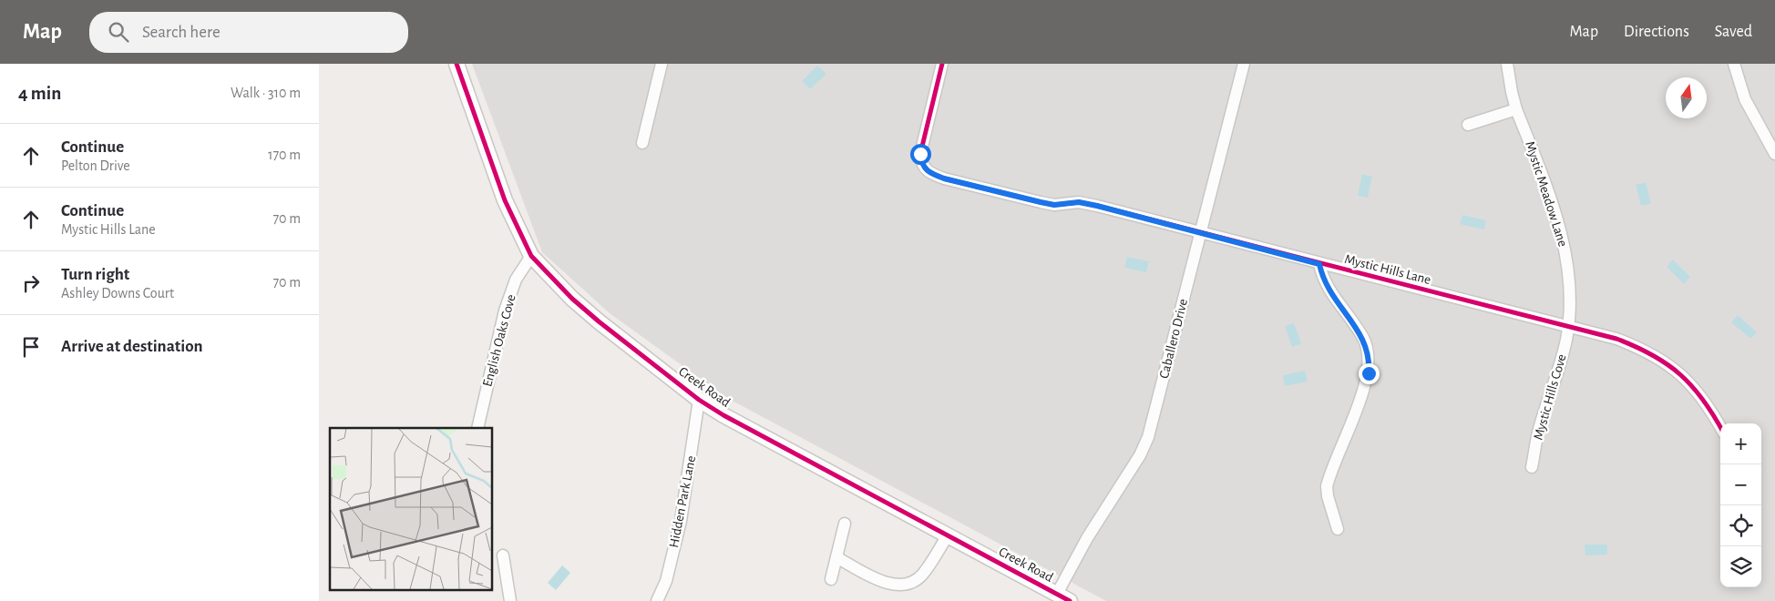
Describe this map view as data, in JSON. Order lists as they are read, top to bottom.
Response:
{
  "streets": {
    "street": [
      "Mystic Meadow Lane",
      "Mystic Hills Lane",
      "Caballero Drive",
      "English Oaks Cove",
      "Creek Road",
      "Mystic Hills Cove",
      "Hidden Park Lane"
    ]
  },
  "crossings": [
    ["Mystic Meadow Lane", "Mystic Hills Lane"],
    ["Mystic Meadow Lane", "Mystic Hills Cove"],
    ["Mystic Hills Lane", "Caballero Drive"],
    ["Mystic Hills Lane", "Mystic Hills Cove"],
    ["Caballero Drive", "Creek Road"],
    ["English Oaks Cove", "Creek Road"],
    ["Creek Road", "Hidden Park Lane"]
  ],
  "north": "top",
  "page": {
    "header": "Map",
    "search": "Search here",
    "nav": ["Map", "Directions", "Saved"],
    "heading": ["4 min", "Walk · 310 m"],
    "list": [
      ["Continue", "Pelton Drive", "170 m"],
      ["Continue", "Mystic Hills Lane", "70 m"],
      ["Turn right", "Ashley Downs Court", "70 m"],
      "Arrive at destination"
    ],
    "map_buttons": ["+", "−"]
  }
}
